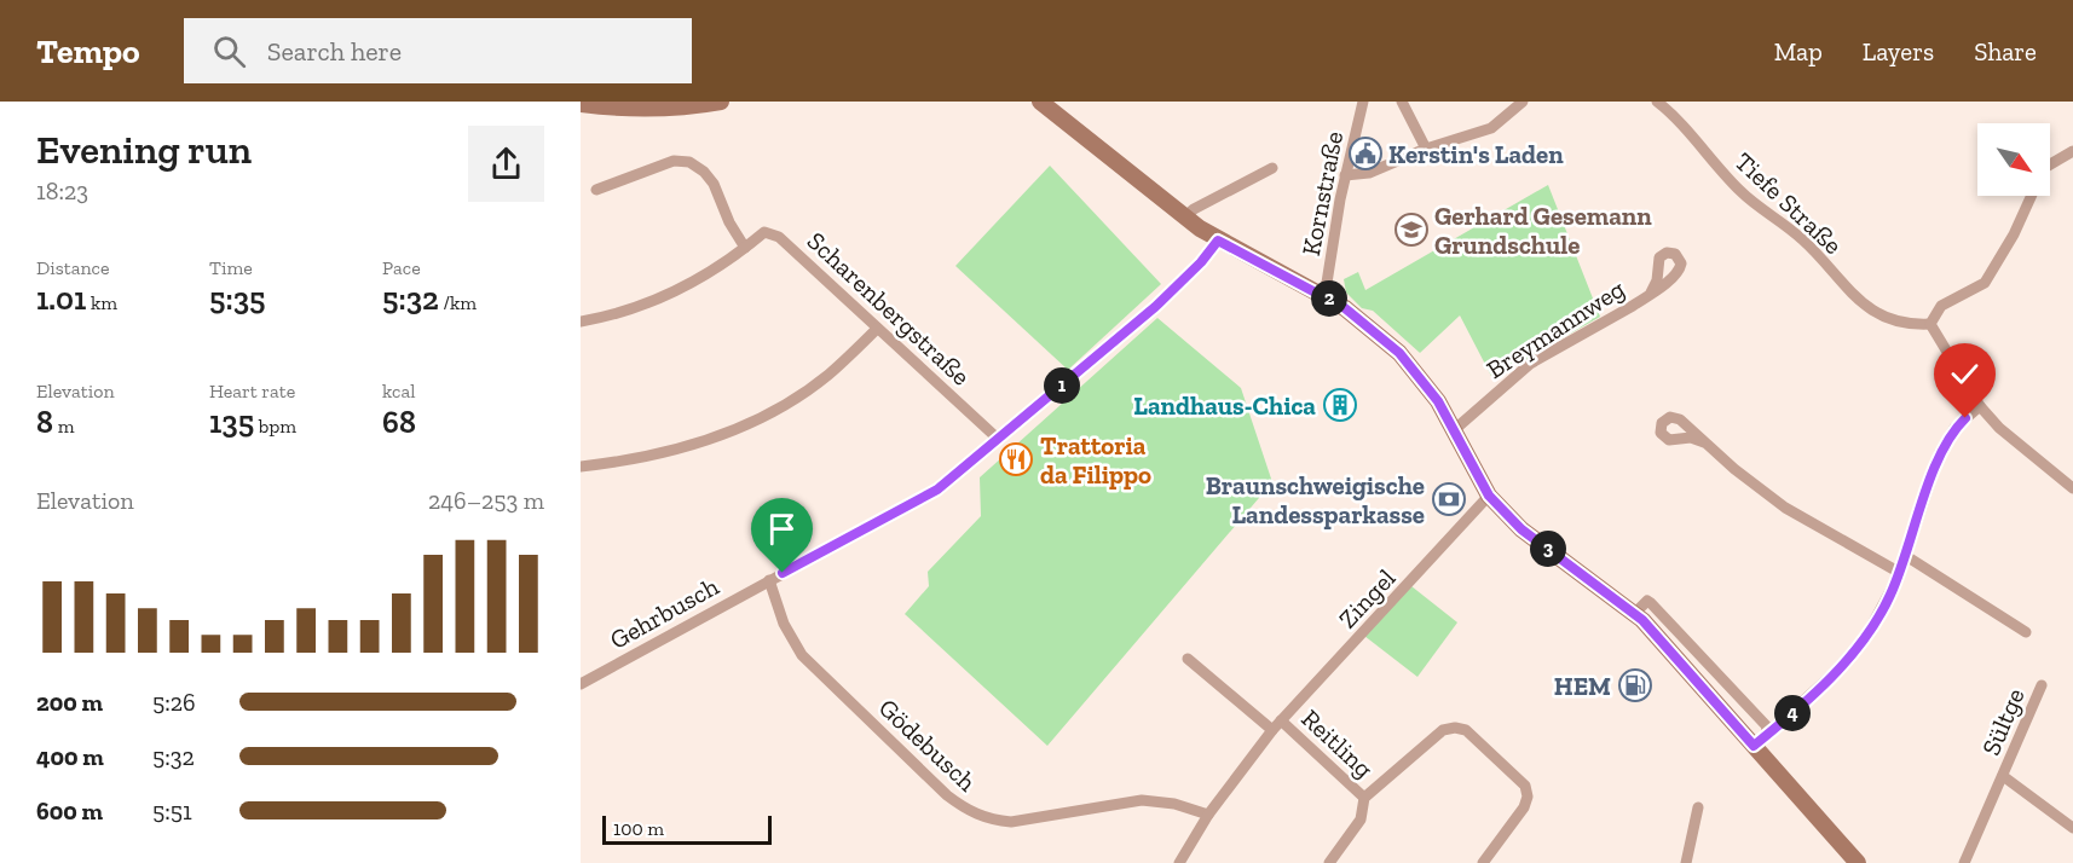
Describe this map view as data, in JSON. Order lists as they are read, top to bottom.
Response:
{
  "streets": {
    "street": [
      "Kornstraße",
      "Tiefe Straße",
      "Scharenbergstraße",
      "Breymannweg",
      "Zingel",
      "Gehrbusch",
      "Sültge",
      "Reitling",
      "Gödebusch"
    ]
  },
  "crossings": [
    ["Scharenbergstraße", "Gehrbusch"],
    ["Zingel", "Reitling"],
    ["Zingel", "Gödebusch"],
    ["Gehrbusch", "Gödebusch"]
  ],
  "places": {
    "public building": ["Kerstin's Laden"],
    "school or university": ["Gerhard Gesemann Grundschule"],
    "building": ["Landhaus-Chica"],
    "restaurant": ["Trattoria da Filippo"],
    "bank": ["Braunschweigische Landessparkasse"],
    "fuel station": ["HEM"]
  },
  "scale_bar": "100 m",
  "north": "bottom right",
  "page": {
    "header": "Tempo",
    "search": "Search here",
    "nav": ["Map", "Layers", "Share"],
    "heading": ["Evening run", "18:23"],
    "stats": [
      ["Distance", "1.01 km"],
      ["Time", "5:35"],
      ["Pace", "5:32 /km"],
      ["Elevation", "8 m"],
      ["Heart rate", "135 bpm"],
      ["kcal", "68"]
    ],
    "pins": [
      "2",
      "1",
      "3",
      "4"
    ],
    "chart": ["Elevation", "246–253 m"],
    "list": [
      {
        "name": "200 m",
        "note": "5:26"
      },
      {
        "name": "400 m",
        "note": "5:32"
      },
      {
        "name": "600 m",
        "note": "5:51"
      }
    ],
    "scale": "100 m"
  }
}
